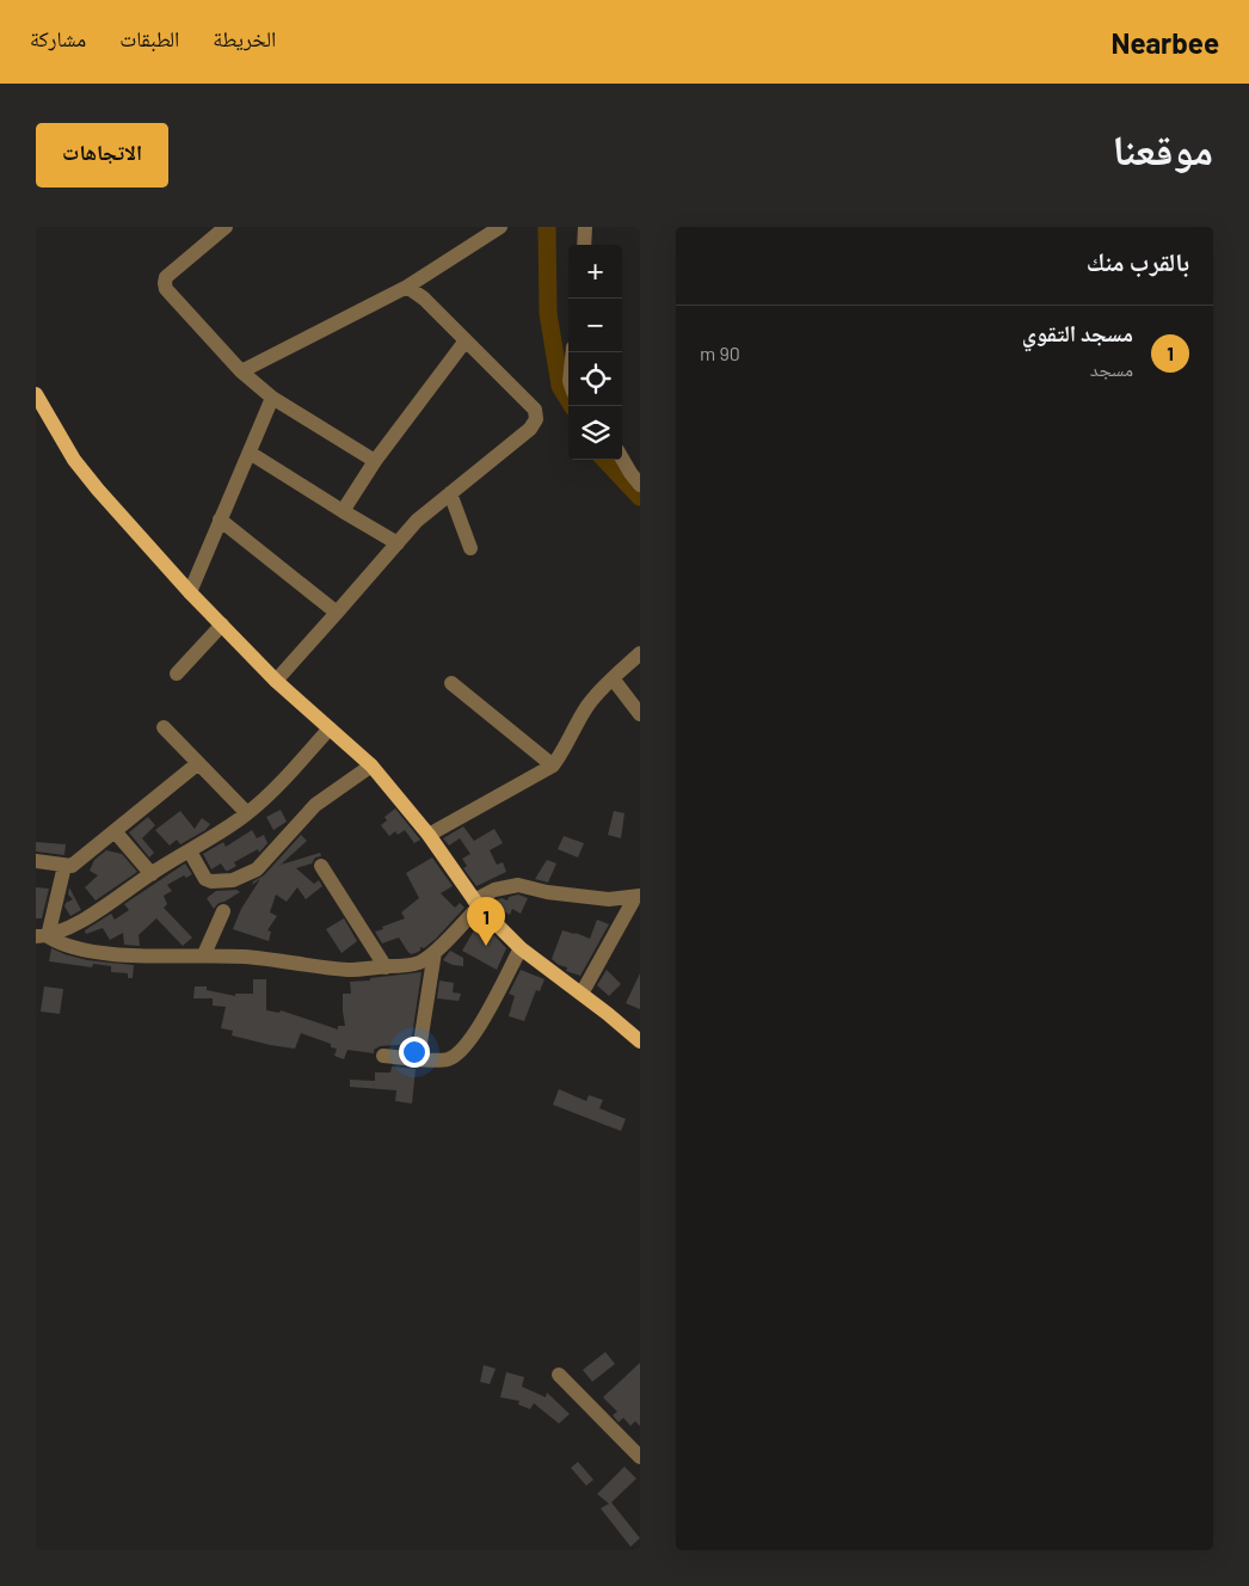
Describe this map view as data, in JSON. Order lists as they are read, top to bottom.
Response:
{
  "page": {
    "header": "Nearbee",
    "nav": ["الخريطة", "الطبقات", "مشاركة"],
    "title": "موقعنا",
    "buttons": "الاتجاهات",
    "heading": "بالقرب منك",
    "map_buttons": ["+", "−"],
    "list": [
      {
        "mark": "1",
        "name": "مسجد التقوي",
        "note": "مسجد",
        "value": "90 m"
      }
    ],
    "pins": "1"
  }
}
